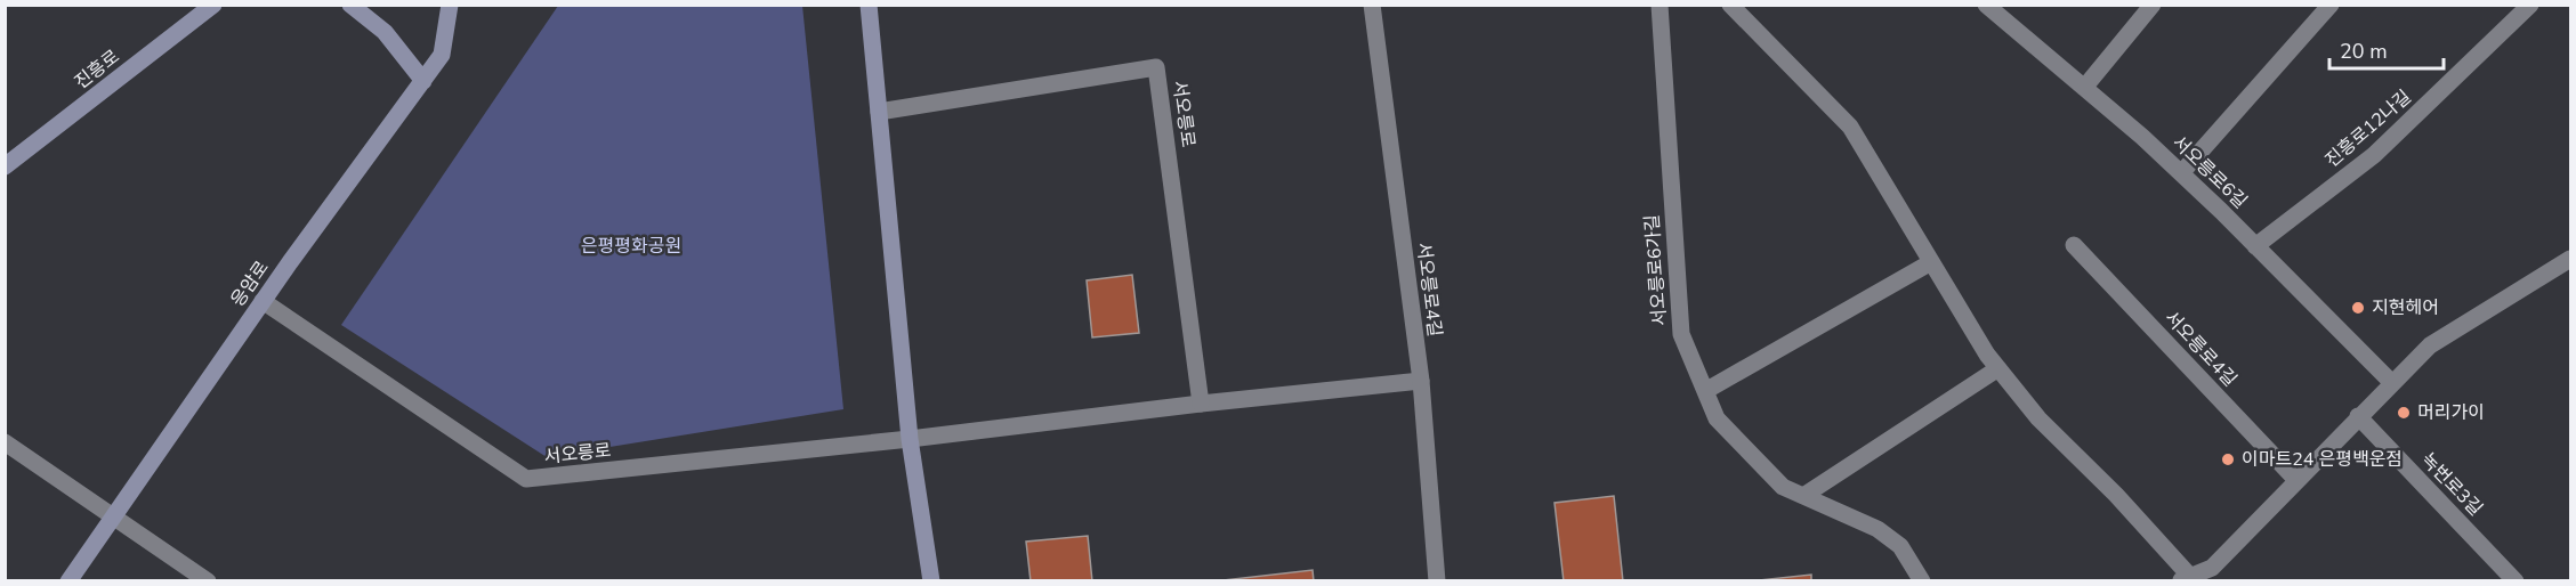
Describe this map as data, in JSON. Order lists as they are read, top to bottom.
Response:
{
  "streets": {
    "main road": ["진흥로", "응암로"],
    "street": [
      "서오릉로",
      "진흥로12나길",
      "서오릉로6길",
      "서오릉로6가길",
      "서오릉로4길",
      "녹번로3길"
    ]
  },
  "crossings": [
    ["서오릉로", "응암로"],
    ["서오릉로", "서오릉로4길"],
    ["진흥로12나길", "서오릉로6길"]
  ],
  "parks": ["은평평화공원"],
  "places": ["지현헤어", "머리가이", "이마트24 은평백운점"],
  "scale_bar": "20 m"
}
